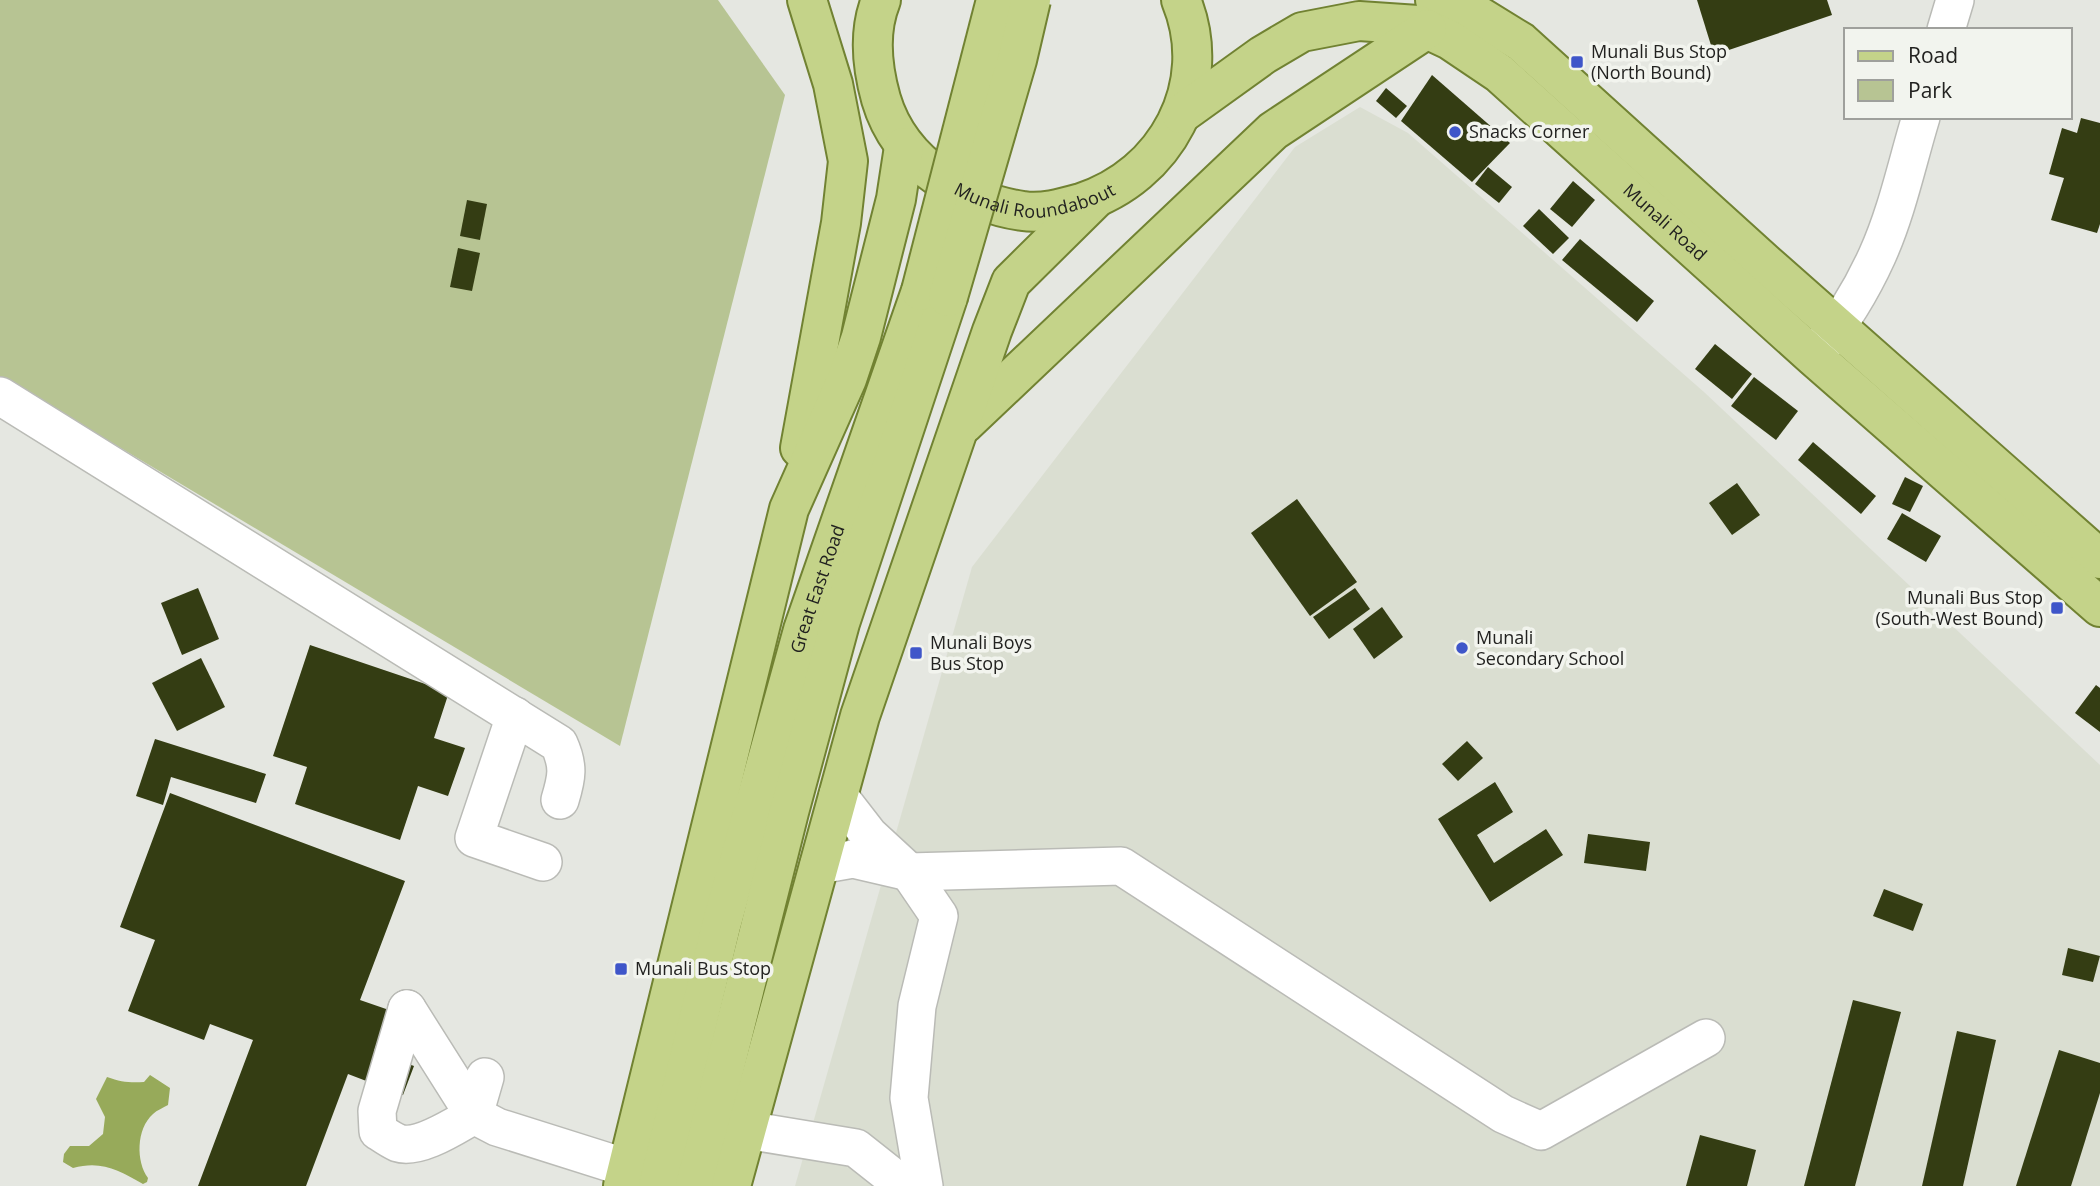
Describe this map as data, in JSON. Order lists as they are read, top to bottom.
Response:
{
  "streets": {
    "main road": ["Munali Roundabout", "Munali Road", "Great East Road"]
  },
  "crossings": [
    ["Munali Roundabout", "Munali Road"]
  ],
  "places": {
    "transit": [
      "Munali Bus Stop (North Bound)",
      "Munali Bus Stop (South-West Bound)",
      "Munali Boys Bus Stop",
      "Munali Bus Stop"
    ],
    "other": ["Snacks Corner", "Munali Secondary School"]
  },
  "legend": ["Road", "Park"]
}
